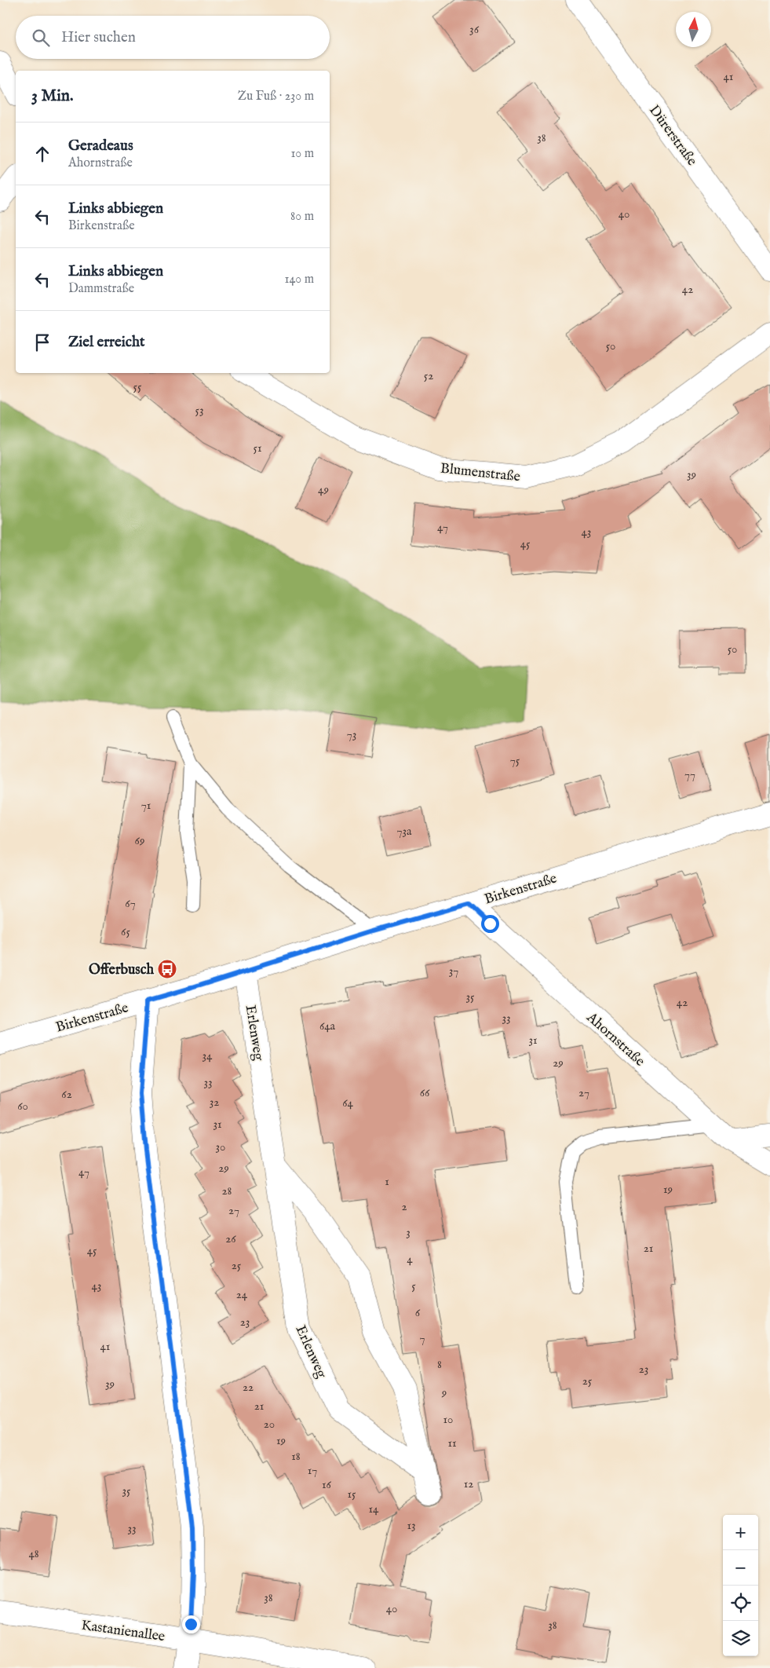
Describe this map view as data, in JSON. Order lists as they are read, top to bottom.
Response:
{
  "streets": {
    "street": [
      "Dürerstraße",
      "Blumenstraße",
      "Birkenstraße",
      "Erlenweg",
      "Ahornstraße",
      "Kastanienallee"
    ]
  },
  "crossings": [
    ["Birkenstraße", "Erlenweg"],
    ["Birkenstraße", "Ahornstraße"]
  ],
  "places": {
    "bus stop": ["Offerbusch"]
  },
  "house_numbers": [
    "36",
    "41",
    "38",
    "40",
    "42",
    "50",
    "52",
    "55",
    "53",
    "51",
    "39",
    "49",
    "47",
    "43",
    "45",
    "50",
    "73",
    "75",
    "77",
    "71",
    "73a",
    "69",
    "67",
    "65",
    "37",
    "35",
    "42",
    "33",
    "64a",
    "31",
    "34",
    "29",
    "33",
    "66",
    "27",
    "62",
    "32",
    "64",
    "60",
    "31",
    "30",
    "29",
    "47",
    "1",
    "19",
    "28",
    "2",
    "27",
    "3",
    "26",
    "21",
    "45",
    "4",
    "25",
    "43",
    "5",
    "24",
    "6",
    "23",
    "7",
    "41",
    "8",
    "23",
    "25",
    "39",
    "22",
    "9",
    "21",
    "10",
    "20",
    "19",
    "11",
    "18",
    "17",
    "12",
    "16",
    "35",
    "15",
    "14",
    "13",
    "33",
    "48",
    "38",
    "40",
    "38"
  ],
  "north": "top",
  "page": {
    "search": "Hier suchen",
    "heading": ["3 Min.", "Zu Fuß · 230 m"],
    "list": [
      ["Geradeaus", "Ahornstraße", "10 m"],
      ["Links abbiegen", "Birkenstraße", "80 m"],
      ["Links abbiegen", "Dammstraße", "140 m"],
      "Ziel erreicht"
    ],
    "map_buttons": ["+", "−"]
  }
}
